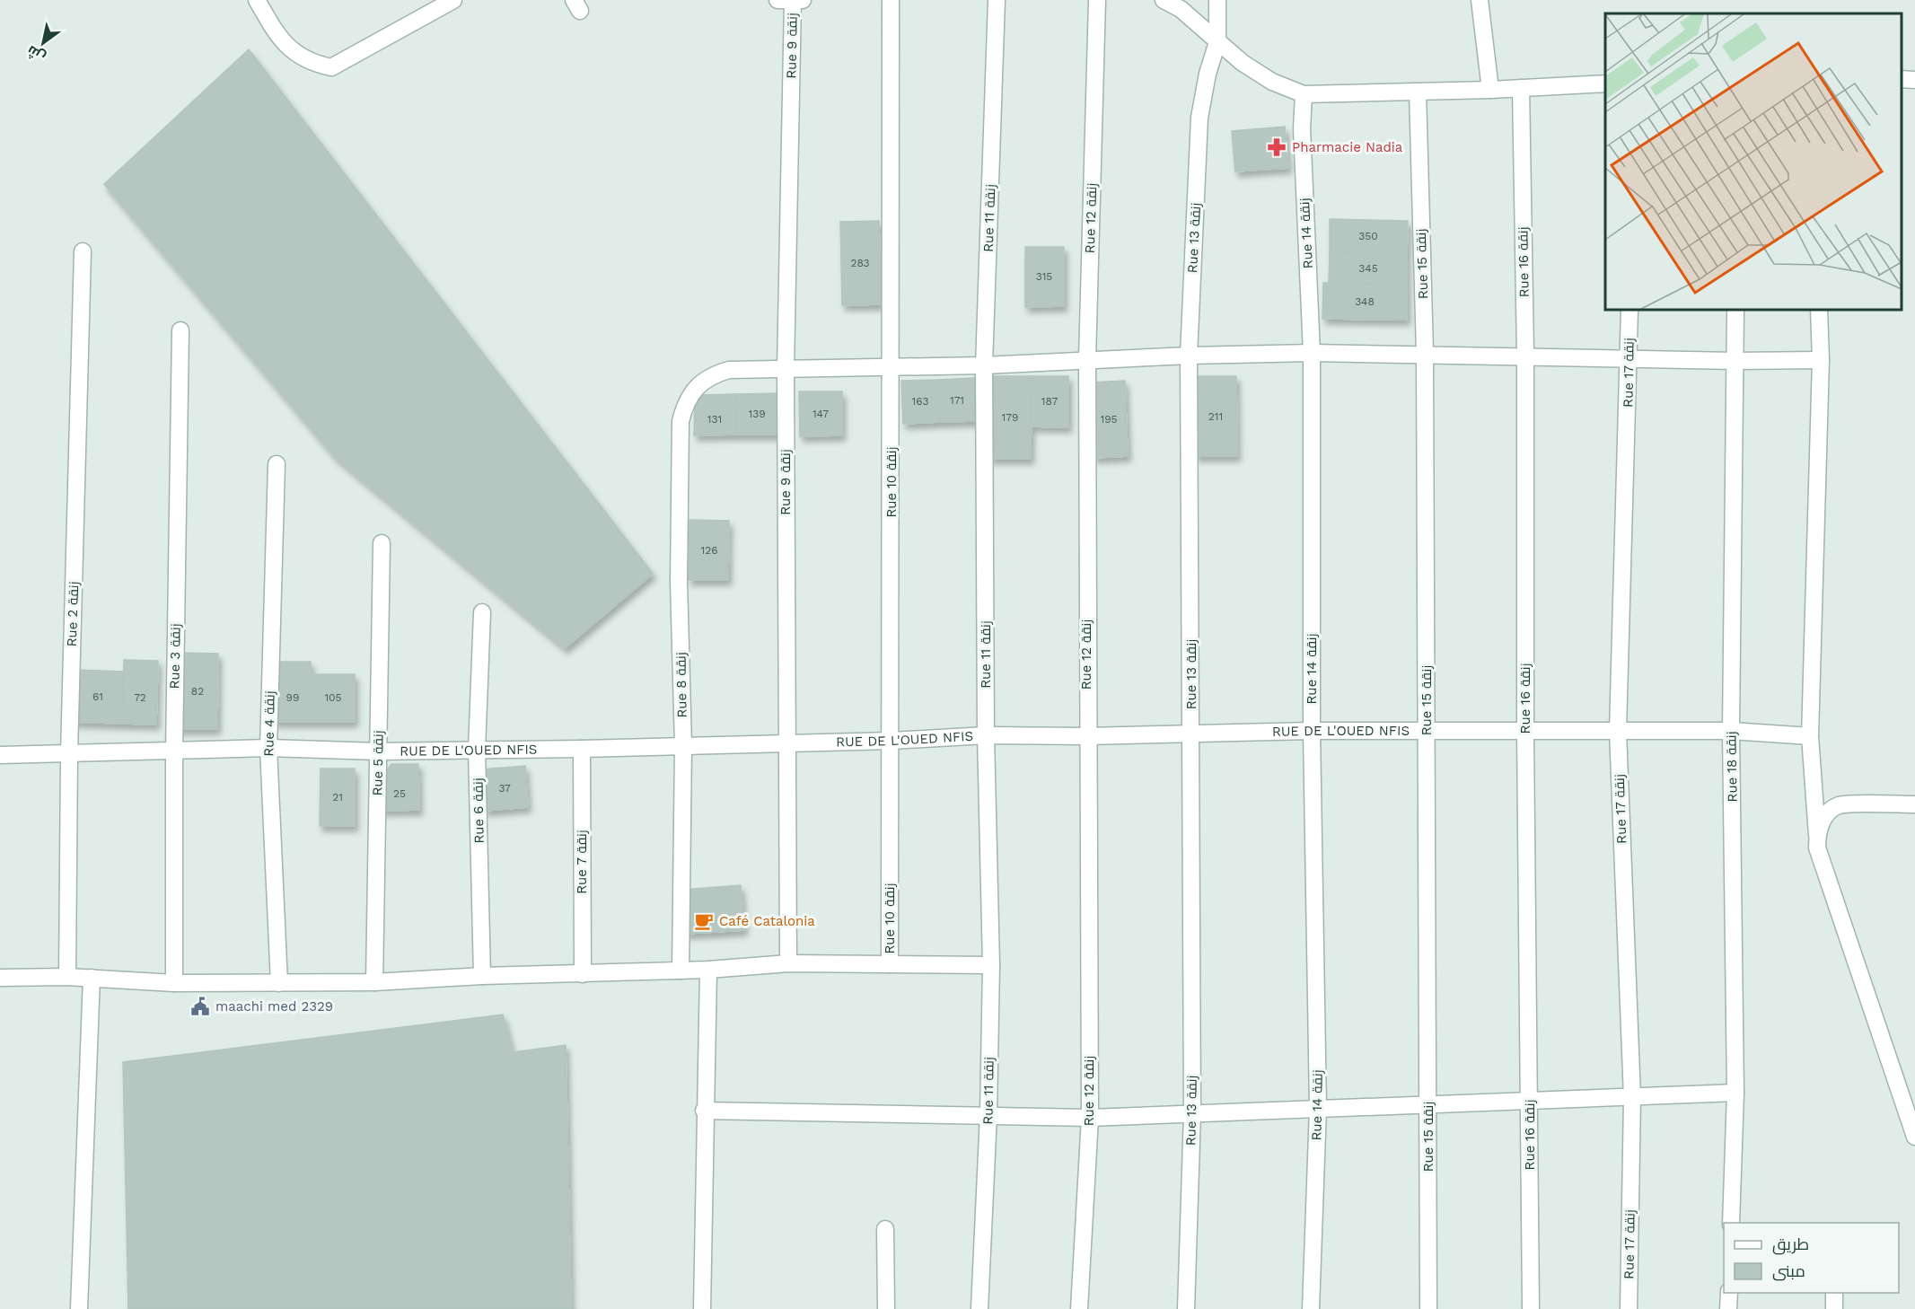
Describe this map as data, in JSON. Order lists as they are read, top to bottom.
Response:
{
  "streets": {
    "street": [
      "Rue 9 زنقة",
      "Rue 11 زنقة",
      "Rue 12 زنقة",
      "Rue 14 زنقة",
      "Rue 13 زنقة",
      "Rue 16 زنقة",
      "Rue 15 زنقة",
      "Rue 17 زنقة",
      "Rue 10 زنقة",
      "Rue 2 زنقة",
      "Rue 3 زنقة",
      "Rue 8 زنقة",
      "Rue 4 زنقة",
      "RUE DE L'OUED NFIS",
      "Rue 5 زنقة",
      "Rue 18 زنقة",
      "Rue 6 زنقة",
      "Rue 7 زنقة"
    ]
  },
  "crossings": [
    ["Rue 9 زنقة", "Rue 8 زنقة"],
    ["Rue 9 زنقة", "RUE DE L'OUED NFIS"],
    ["Rue 11 زنقة", "RUE DE L'OUED NFIS"],
    ["Rue 12 زنقة", "RUE DE L'OUED NFIS"],
    ["Rue 14 زنقة", "RUE DE L'OUED NFIS"],
    ["Rue 13 زنقة", "RUE DE L'OUED NFIS"],
    ["Rue 16 زنقة", "RUE DE L'OUED NFIS"],
    ["Rue 15 زنقة", "RUE DE L'OUED NFIS"],
    ["Rue 17 زنقة", "RUE DE L'OUED NFIS"],
    ["Rue 10 زنقة", "RUE DE L'OUED NFIS"],
    ["Rue 2 زنقة", "RUE DE L'OUED NFIS"],
    ["Rue 3 زنقة", "RUE DE L'OUED NFIS"],
    ["Rue 8 زنقة", "RUE DE L'OUED NFIS"],
    ["Rue 4 زنقة", "RUE DE L'OUED NFIS"],
    ["RUE DE L'OUED NFIS", "Rue 5 زنقة"],
    ["RUE DE L'OUED NFIS", "Rue 18 زنقة"],
    ["RUE DE L'OUED NFIS", "Rue 6 زنقة"],
    ["RUE DE L'OUED NFIS", "Rue 7 زنقة"]
  ],
  "places": {
    "pharmacy": ["Pharmacie Nadia"],
    "cafe": ["Café Catalonia"],
    "public building": ["maachi med 2329"]
  },
  "house_numbers": [
    "350",
    "283",
    "345",
    "315",
    "348",
    "171",
    "163",
    "187",
    "139",
    "147",
    "211",
    "179",
    "131",
    "195",
    "126",
    "82",
    "61",
    "72",
    "99",
    "105",
    "37",
    "25",
    "21"
  ],
  "legend": ["طريق", "مبنى"],
  "north": "bottom left"
}
